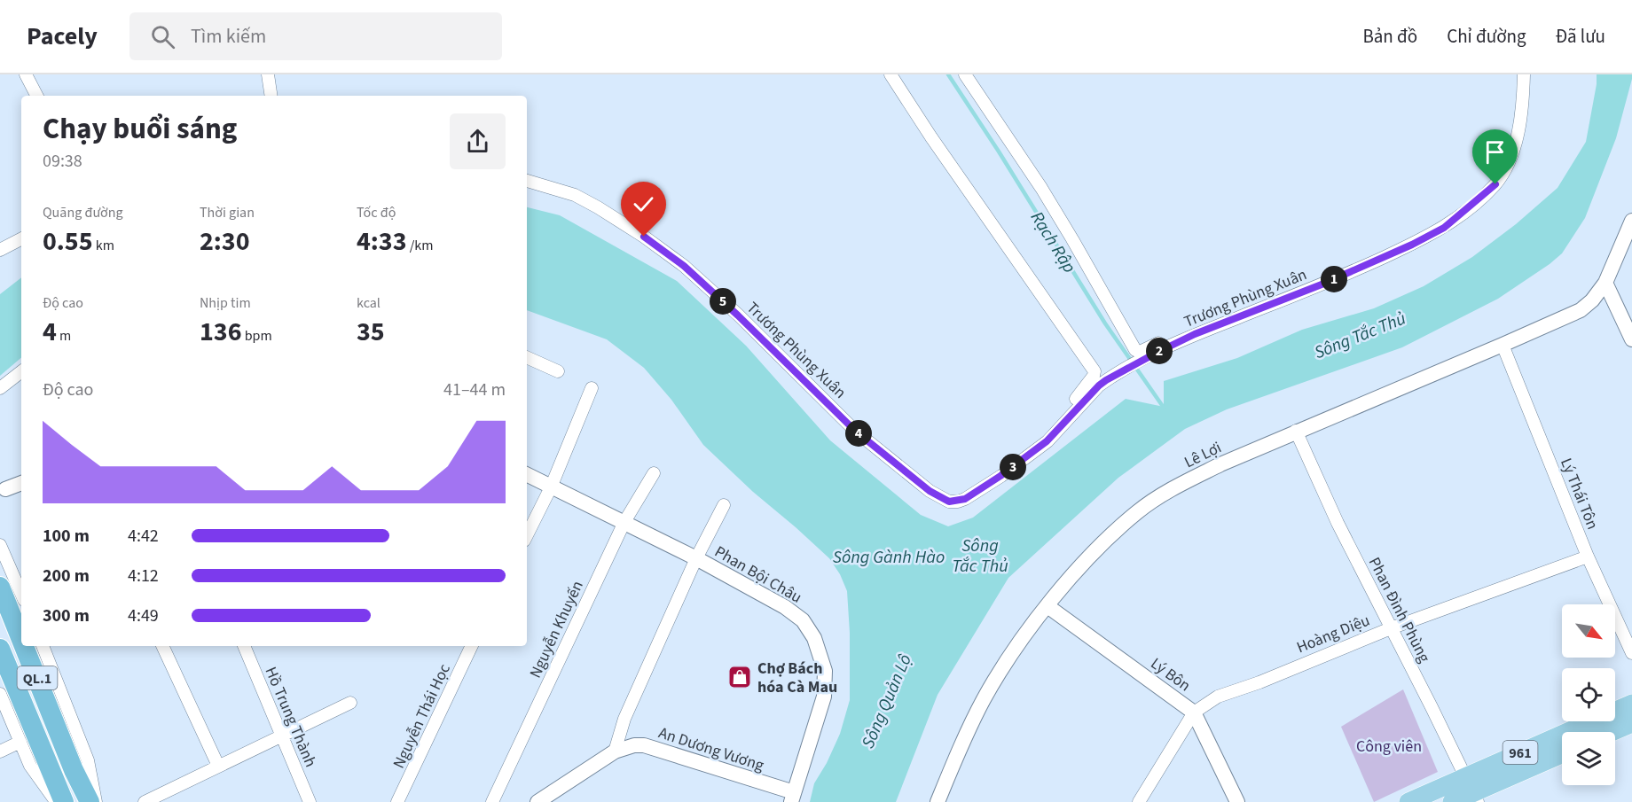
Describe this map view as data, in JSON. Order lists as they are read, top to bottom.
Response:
{
  "streets": {
    "highway": ["QL.1"],
    "main road": ["961"],
    "street": [
      "Trương Phùng Xuân",
      "Lê Lợi",
      "Lý Thái Tôn",
      "Phan Bội Châu",
      "Phan Đình Phùng",
      "Nguyễn Khuyến",
      "Hoàng Diệu",
      "Lý Bôn",
      "Nguyễn Thái Học",
      "Hồ Trung Thành",
      "An Dương Vương"
    ]
  },
  "crossings": [
    ["Lê Lợi", "Lý Thái Tôn"],
    ["Lê Lợi", "Phan Đình Phùng"],
    ["Lê Lợi", "Lý Bôn"],
    ["Lý Thái Tôn", "Hoàng Diệu"],
    ["Phan Bội Châu", "Nguyễn Khuyến"],
    ["Phan Bội Châu", "An Dương Vương"],
    ["Phan Đình Phùng", "Hoàng Diệu"],
    ["Phan Đình Phùng", "961"],
    ["Hoàng Diệu", "Lý Bôn"]
  ],
  "water": [
    "Rạch Rập",
    "Sông Tắc Thủ",
    "Sông Gành Hào",
    "Sông Quản Lộ"
  ],
  "parks": ["Công viên"],
  "places": {
    "shop": ["Chợ Bách hóa Cà Mau"]
  },
  "north": "bottom right",
  "page": {
    "header": "Pacely",
    "search": "Tìm kiếm",
    "nav": ["Bản đồ", "Chỉ đường", "Đã lưu"],
    "heading": ["Chạy buổi sáng", "09:38"],
    "stats": [
      ["Quãng đường", "0.55 km"],
      ["Thời gian", "2:30"],
      ["Tốc độ", "4:33 /km"],
      ["Độ cao", "4 m"],
      ["Nhịp tim", "136 bpm"],
      ["kcal", "35"]
    ],
    "pins": [
      "1",
      "5",
      "2",
      "4",
      "3"
    ],
    "chart": ["Độ cao", "41–44 m"],
    "list": [
      {
        "name": "100 m",
        "note": "4:42"
      },
      {
        "name": "200 m",
        "note": "4:12"
      },
      {
        "name": "300 m",
        "note": "4:49"
      }
    ]
  }
}
